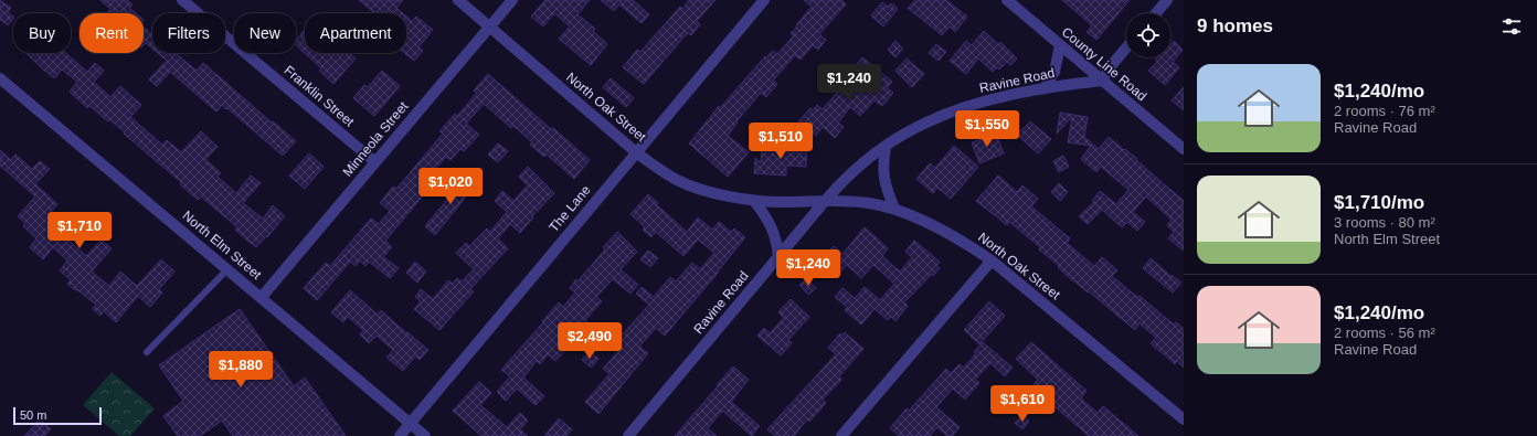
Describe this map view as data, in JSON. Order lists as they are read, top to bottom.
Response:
{
  "streets": {
    "street": [
      "County Line Road",
      "Ravine Road",
      "Franklin Street",
      "North Oak Street",
      "Minneola Street",
      "The Lane",
      "North Elm Street"
    ]
  },
  "crossings": [
    ["County Line Road", "Ravine Road"],
    ["Ravine Road", "North Oak Street"],
    ["Franklin Street", "Minneola Street"],
    ["North Oak Street", "Minneola Street"],
    ["North Oak Street", "The Lane"],
    ["Minneola Street", "North Elm Street"],
    ["The Lane", "North Elm Street"]
  ],
  "scale_bar": "50 m",
  "page": {
    "heading": "9 homes",
    "chip": [
      "Buy",
      "Rent",
      "Filters",
      "New",
      "Apartment"
    ],
    "list": [
      {
        "name": "$1,240/mo",
        "note": "2 rooms · 76 m² · Ravine Road"
      },
      {
        "name": "$1,710/mo",
        "note": "3 rooms · 80 m² · North Elm Street"
      },
      {
        "name": "$1,240/mo",
        "note": "2 rooms · 56 m² · Ravine Road"
      }
    ],
    "price": [
      "$1,240",
      "$1,550",
      "$1,510",
      "$1,020",
      "$1,710",
      "$1,240",
      "$2,490",
      "$1,880",
      "$1,610"
    ],
    "scale": "50 m"
  }
}
